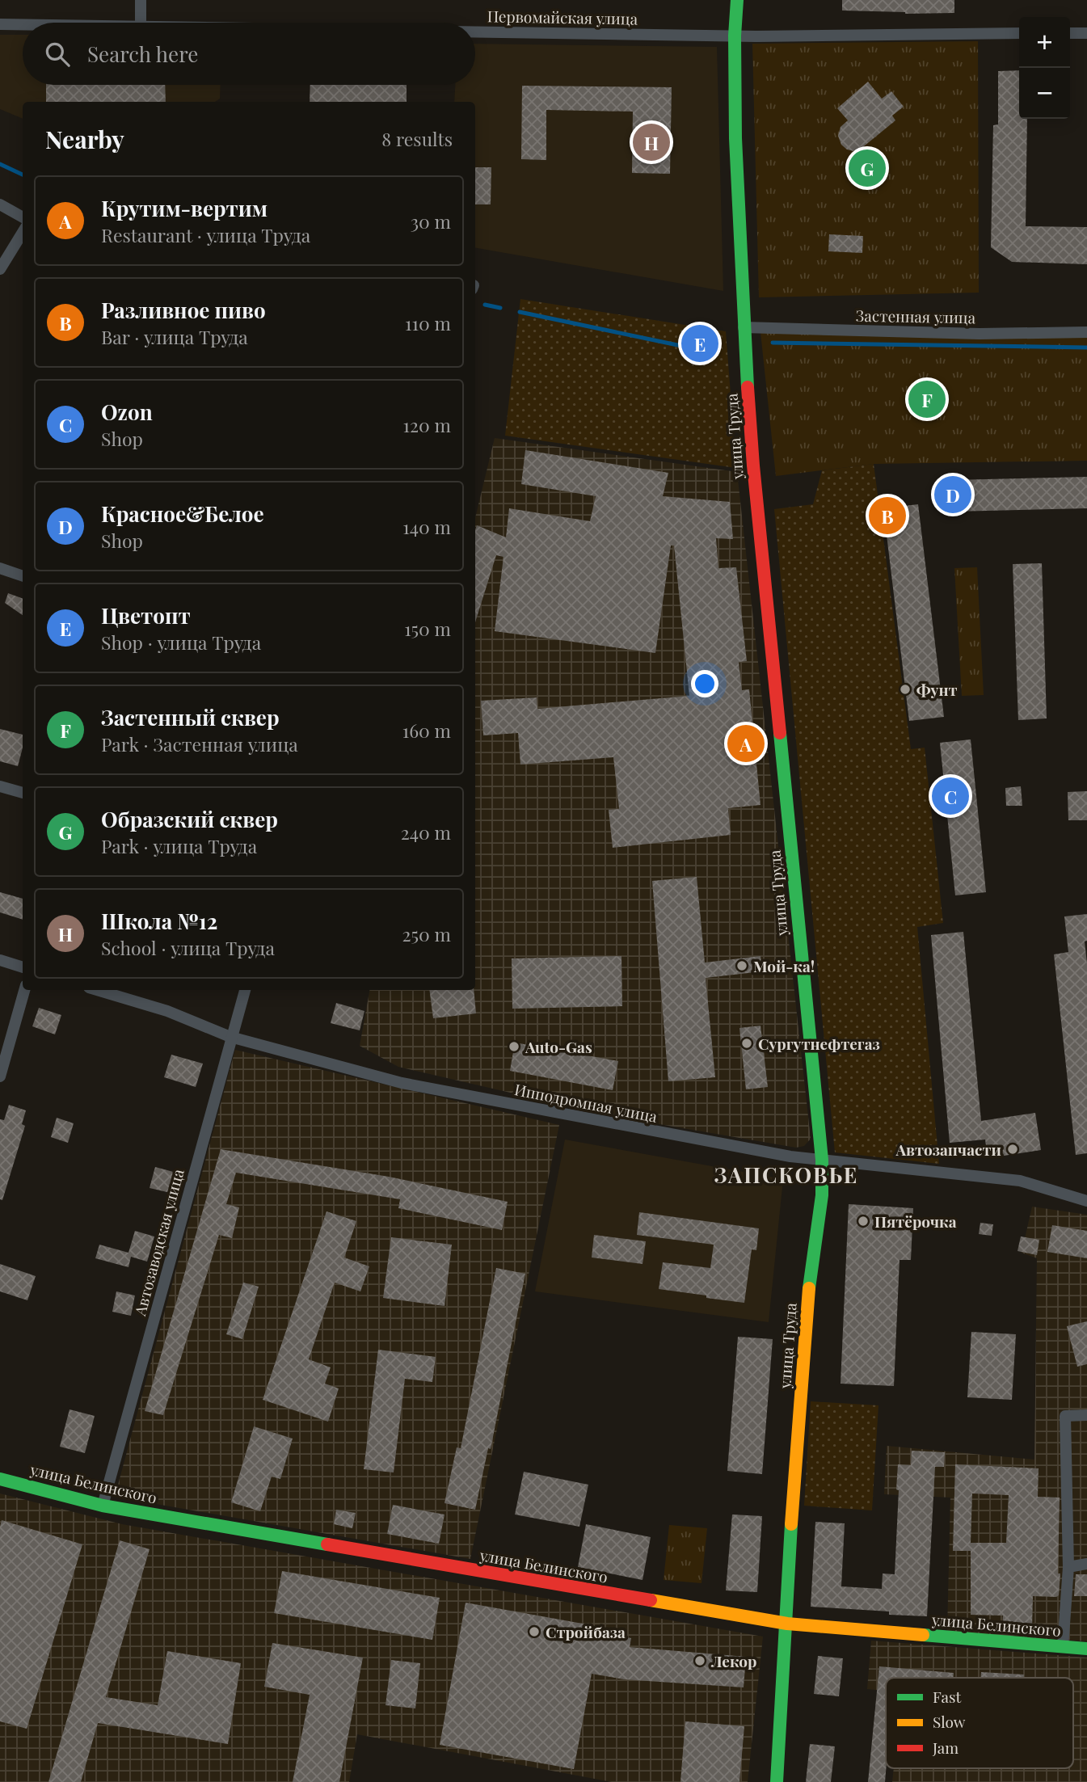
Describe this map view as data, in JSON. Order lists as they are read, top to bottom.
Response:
{
  "streets": {
    "main road": ["улица Труда", "улица Белинского"],
    "street": [
      "Первомайская улица",
      "Застенная улица",
      "Ипподромная улица",
      "Автозаводская улица"
    ]
  },
  "crossings": [
    ["Первомайская улица", "улица Труда"],
    ["Застенная улица", "улица Труда"],
    ["улица Труда", "Ипподромная улица"],
    ["улица Труда", "улица Белинского"],
    ["Ипподромная улица", "Автозаводская улица"],
    ["Автозаводская улица", "улица Белинского"]
  ],
  "districts": ["ЗАПСКОВЬЕ"],
  "places": [
    "Фунт",
    "Мой-ка!",
    "Сургутнефтегаз",
    "Auto-Gas",
    "Автозапчасти",
    "Пятёрочка",
    "Стройбаза",
    "Лекор"
  ],
  "legend": ["Fast", "Slow", "Jam"],
  "page": {
    "map_buttons": ["+", "−"],
    "search": "Search here",
    "heading": ["Nearby", "8 results"],
    "pins": [
      "H",
      "G",
      "E",
      "F",
      "D",
      "B",
      "A",
      "C"
    ],
    "list": [
      {
        "mark": "A",
        "name": "Крутим-вертим",
        "note": "Restaurant · улица Труда",
        "value": "30 m"
      },
      {
        "mark": "B",
        "name": "Разливное пиво",
        "note": "Bar · улица Труда",
        "value": "110 m"
      },
      {
        "mark": "C",
        "name": "Ozon",
        "note": "Shop",
        "value": "120 m"
      },
      {
        "mark": "D",
        "name": "Красное&Белое",
        "note": "Shop",
        "value": "140 m"
      },
      {
        "mark": "E",
        "name": "Цветопт",
        "note": "Shop · улица Труда",
        "value": "150 m"
      },
      {
        "mark": "F",
        "name": "Застенный сквер",
        "note": "Park · Застенная улица",
        "value": "160 m"
      },
      {
        "mark": "G",
        "name": "Образский сквер",
        "note": "Park · улица Труда",
        "value": "240 m"
      },
      {
        "mark": "H",
        "name": "Школа №12",
        "note": "School · улица Труда",
        "value": "250 m"
      }
    ]
  }
}
